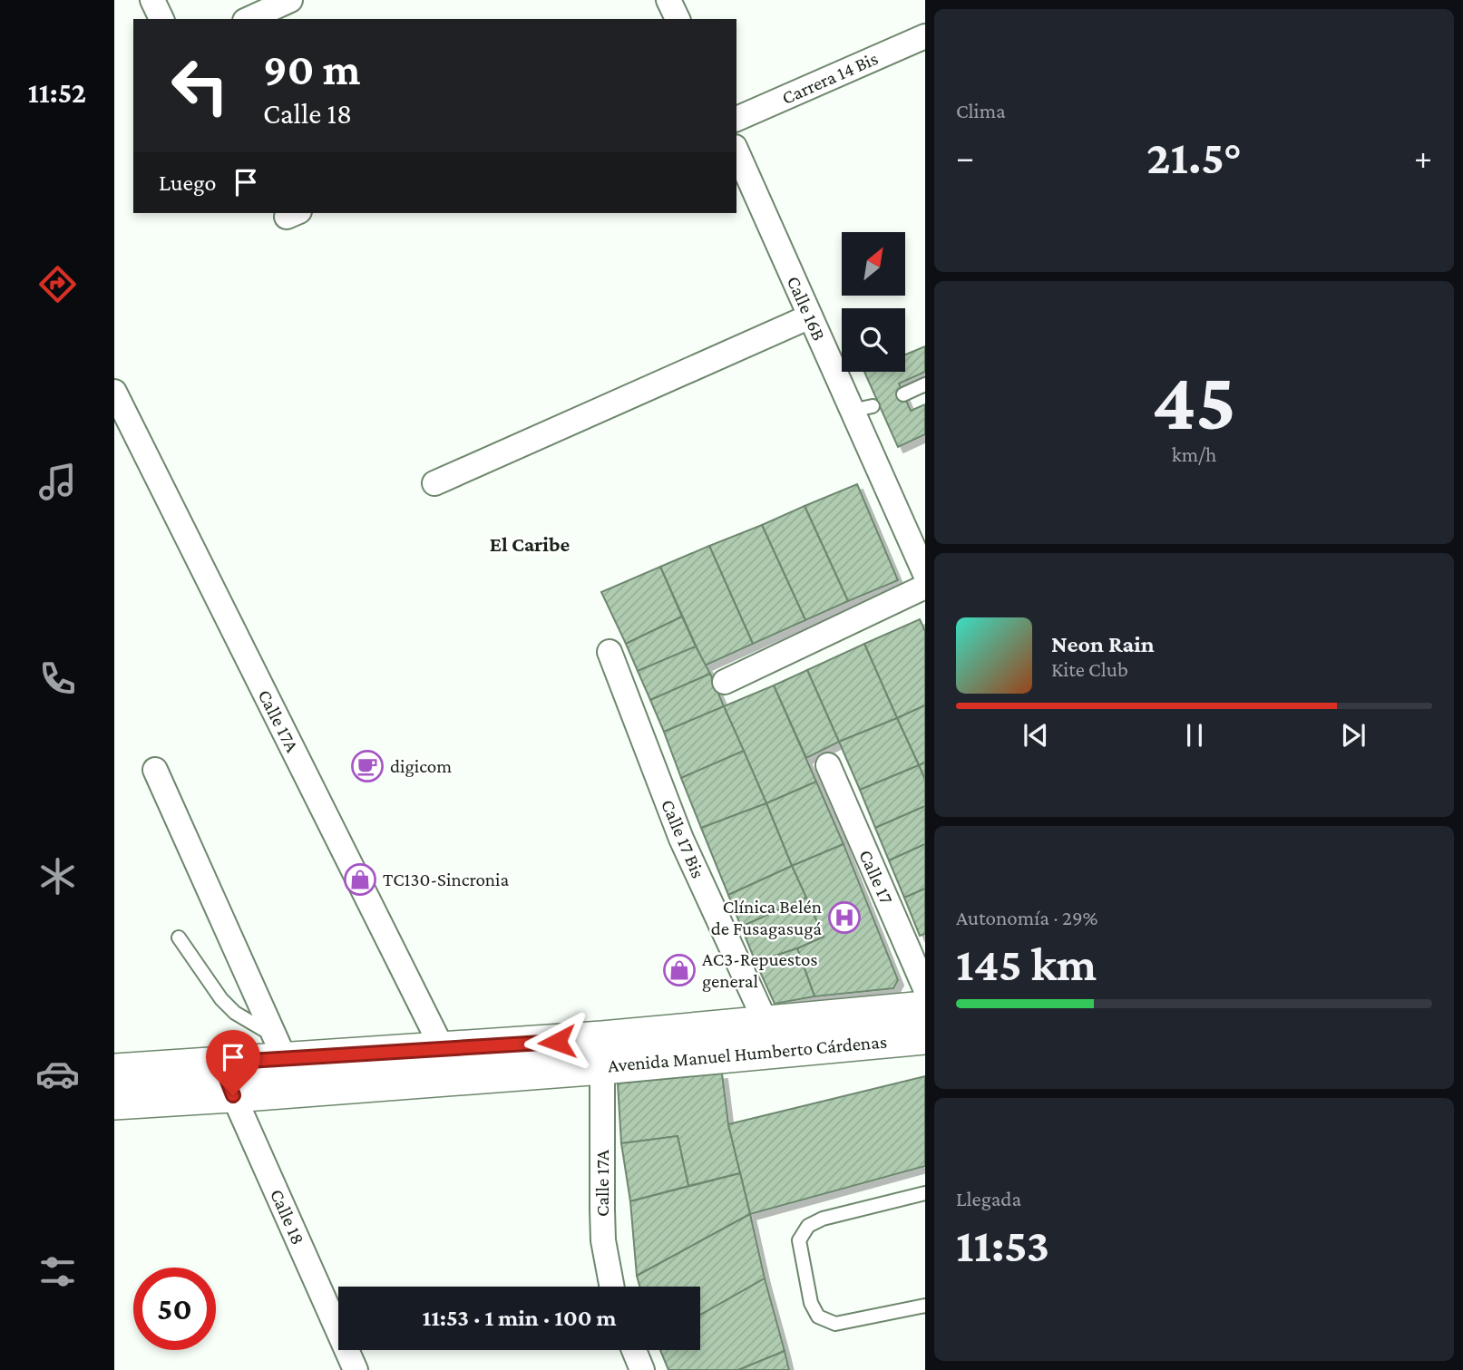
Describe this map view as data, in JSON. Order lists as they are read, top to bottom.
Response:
{
  "streets": {
    "main road": ["Avenida Manuel Humberto Cárdenas"],
    "street": [
      "Carrera 14 Bis",
      "Calle 16B",
      "Calle 17A",
      "Calle 17 Bis",
      "Calle 17",
      "Calle 18"
    ]
  },
  "crossings": [
    ["Calle 17A", "Avenida Manuel Humberto Cárdenas"],
    ["Calle 17 Bis", "Avenida Manuel Humberto Cárdenas"],
    ["Avenida Manuel Humberto Cárdenas", "Calle 18"]
  ],
  "districts": ["El Caribe"],
  "places": {
    "cafe": ["digicom"],
    "shop": ["TC130-Sincronia", "AC3-Repuestos general"],
    "hospital": ["Clínica Belén de Fusagasugá"]
  },
  "north": "top right",
  "page": {
    "tabs": "11:52",
    "tile": [
      "Clima",
      ["45", "km/h"],
      ["Autonomía · 29%", "145 km"],
      ["Llegada", "11:53"]
    ],
    "turn": ["90 m", "Calle 18"],
    "heat": ["−", "21.5°", "+"],
    "then": "Luego",
    "song": ["Neon Rain", "Kite Club"],
    "limit": "50",
    "trip": "11:53 · 1 min · 100 m"
  }
}
